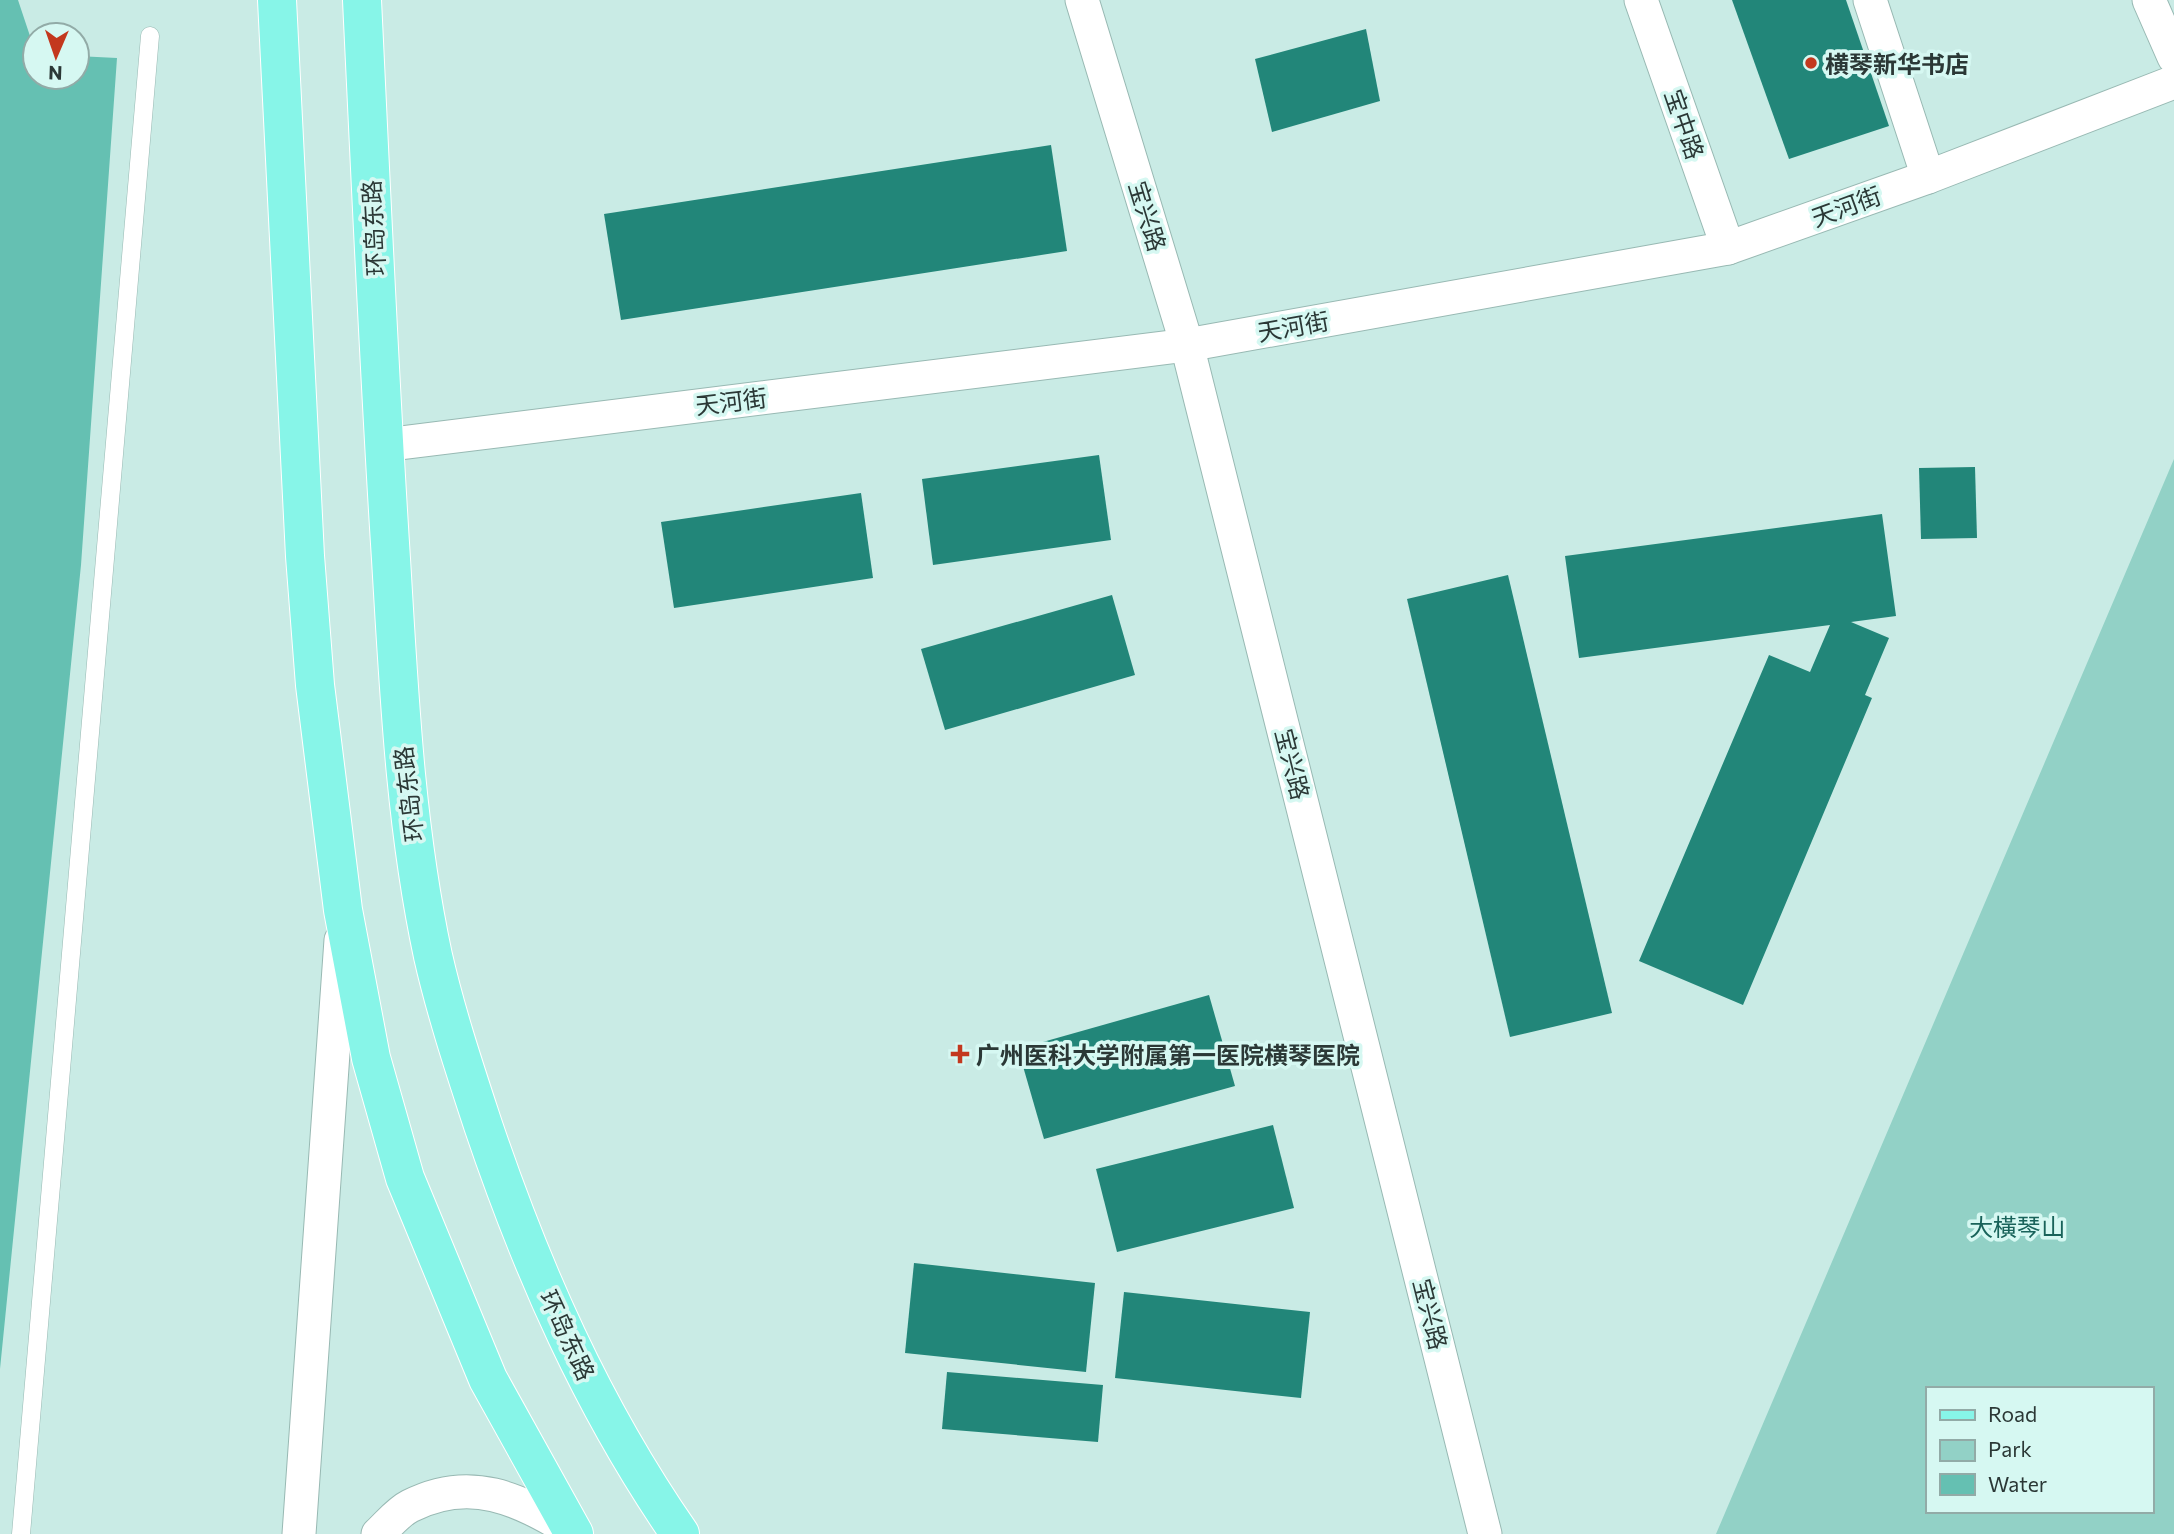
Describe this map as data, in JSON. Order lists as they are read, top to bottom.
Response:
{
  "streets": {
    "main road": ["环岛东路"],
    "street": ["宝中路", "天河街", "宝兴路"]
  },
  "crossings": [
    ["宝中路", "天河街"],
    ["天河街", "宝兴路"],
    ["天河街", "环岛东路"]
  ],
  "parks": ["大橫琴山"],
  "places": {
    "other": ["横琴新华书店"],
    "health": ["广州医科大学附属第一医院横琴医院"]
  },
  "legend": ["Road", "Park", "Water"],
  "north": "bottom"
}
